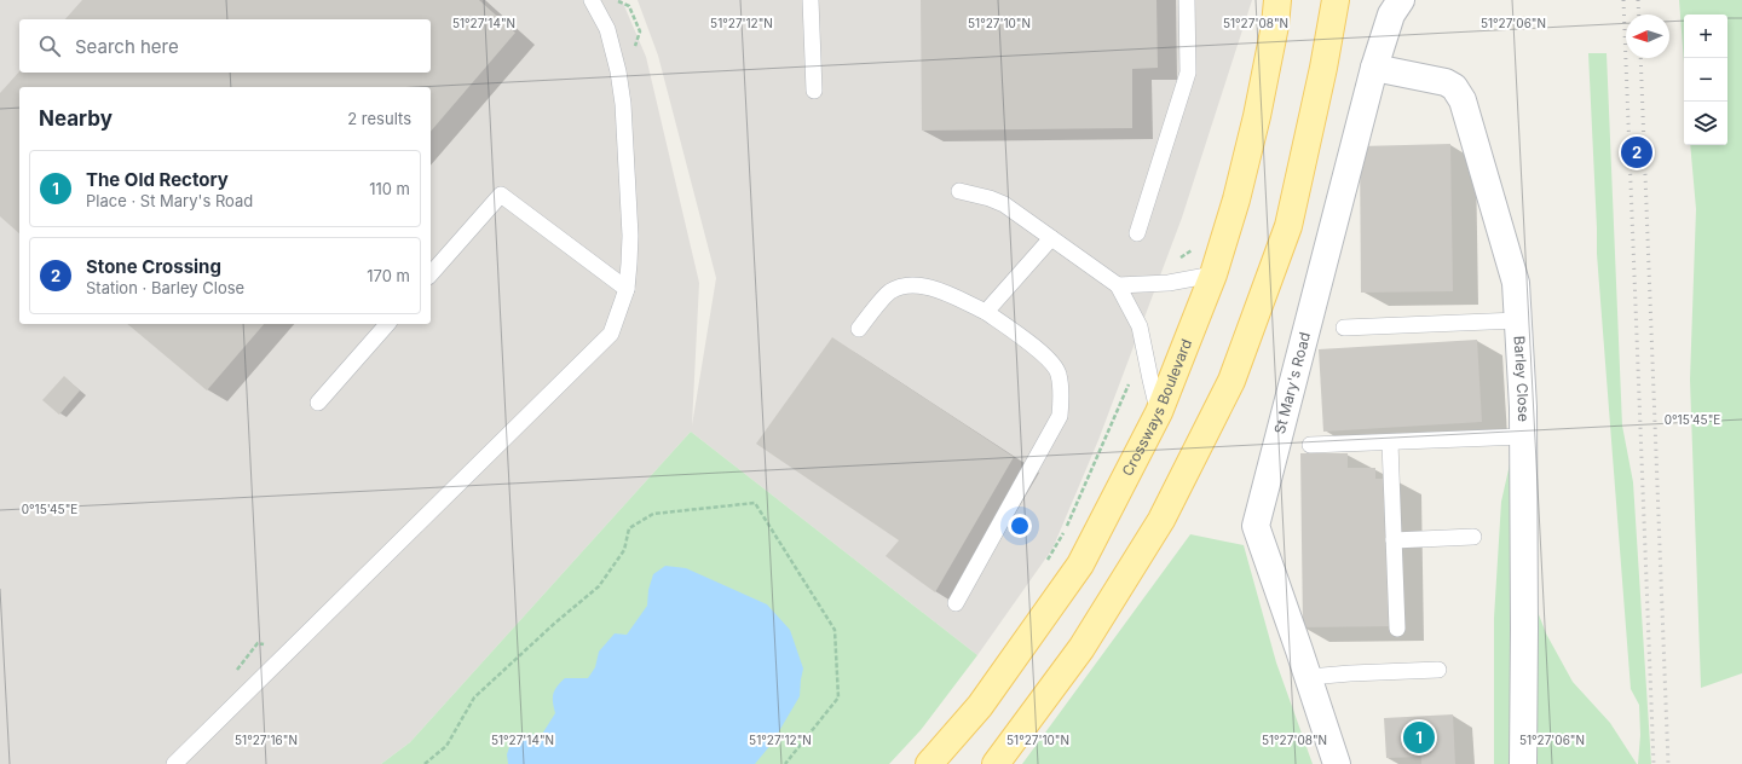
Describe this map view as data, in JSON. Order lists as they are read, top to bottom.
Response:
{
  "streets": {
    "main road": ["Crossways Boulevard"],
    "street": ["Barley Close", "St Mary's Road"]
  },
  "crossings": [
    ["Barley Close", "St Mary's Road"]
  ],
  "north": "left",
  "page": {
    "map_buttons": ["+", "−"],
    "search": "Search here",
    "heading": ["Nearby", "2 results"],
    "pins": ["2", "1"],
    "list": [
      {
        "mark": "1",
        "name": "The Old Rectory",
        "note": "Place · St Mary's Road",
        "value": "110 m"
      },
      {
        "mark": "2",
        "name": "Stone Crossing",
        "note": "Station · Barley Close",
        "value": "170 m"
      }
    ]
  },
  "coordinates": [
    "51°27'14\"N",
    "51°27'12\"N",
    "51°27'10\"N",
    "51°27'08\"N",
    "51°27'06\"N",
    "0°15'45\"E",
    "51°27'16\"N"
  ]
}
